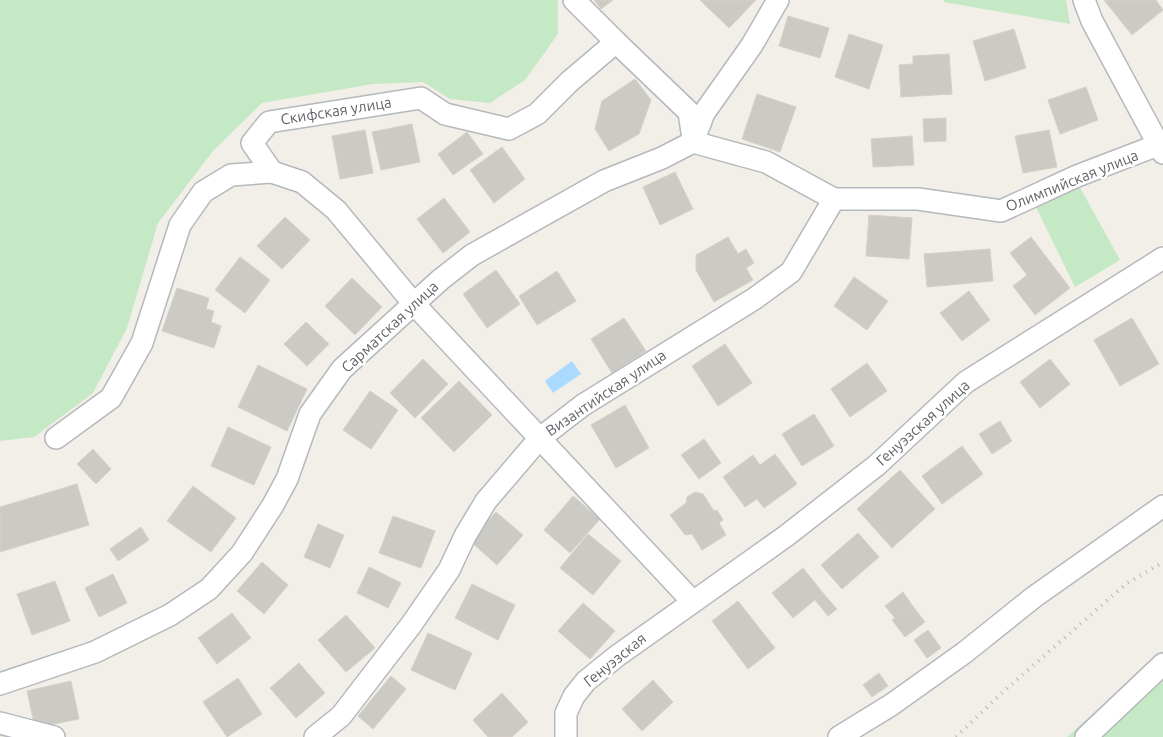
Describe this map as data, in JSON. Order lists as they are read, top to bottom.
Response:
{
  "streets": {
    "street": [
      "Скифская улица",
      "Олимпийская улица",
      "Сарматская улица",
      "Византийская улица",
      "Генуэзская улица",
      "Генуэзская"
    ]
  },
  "crossings": [
    ["Олимпийская улица", "Сарматская улица"],
    ["Олимпийская улица", "Византийская улица"],
    ["Генуэзская улица", "Генуэзская"]
  ]
}
